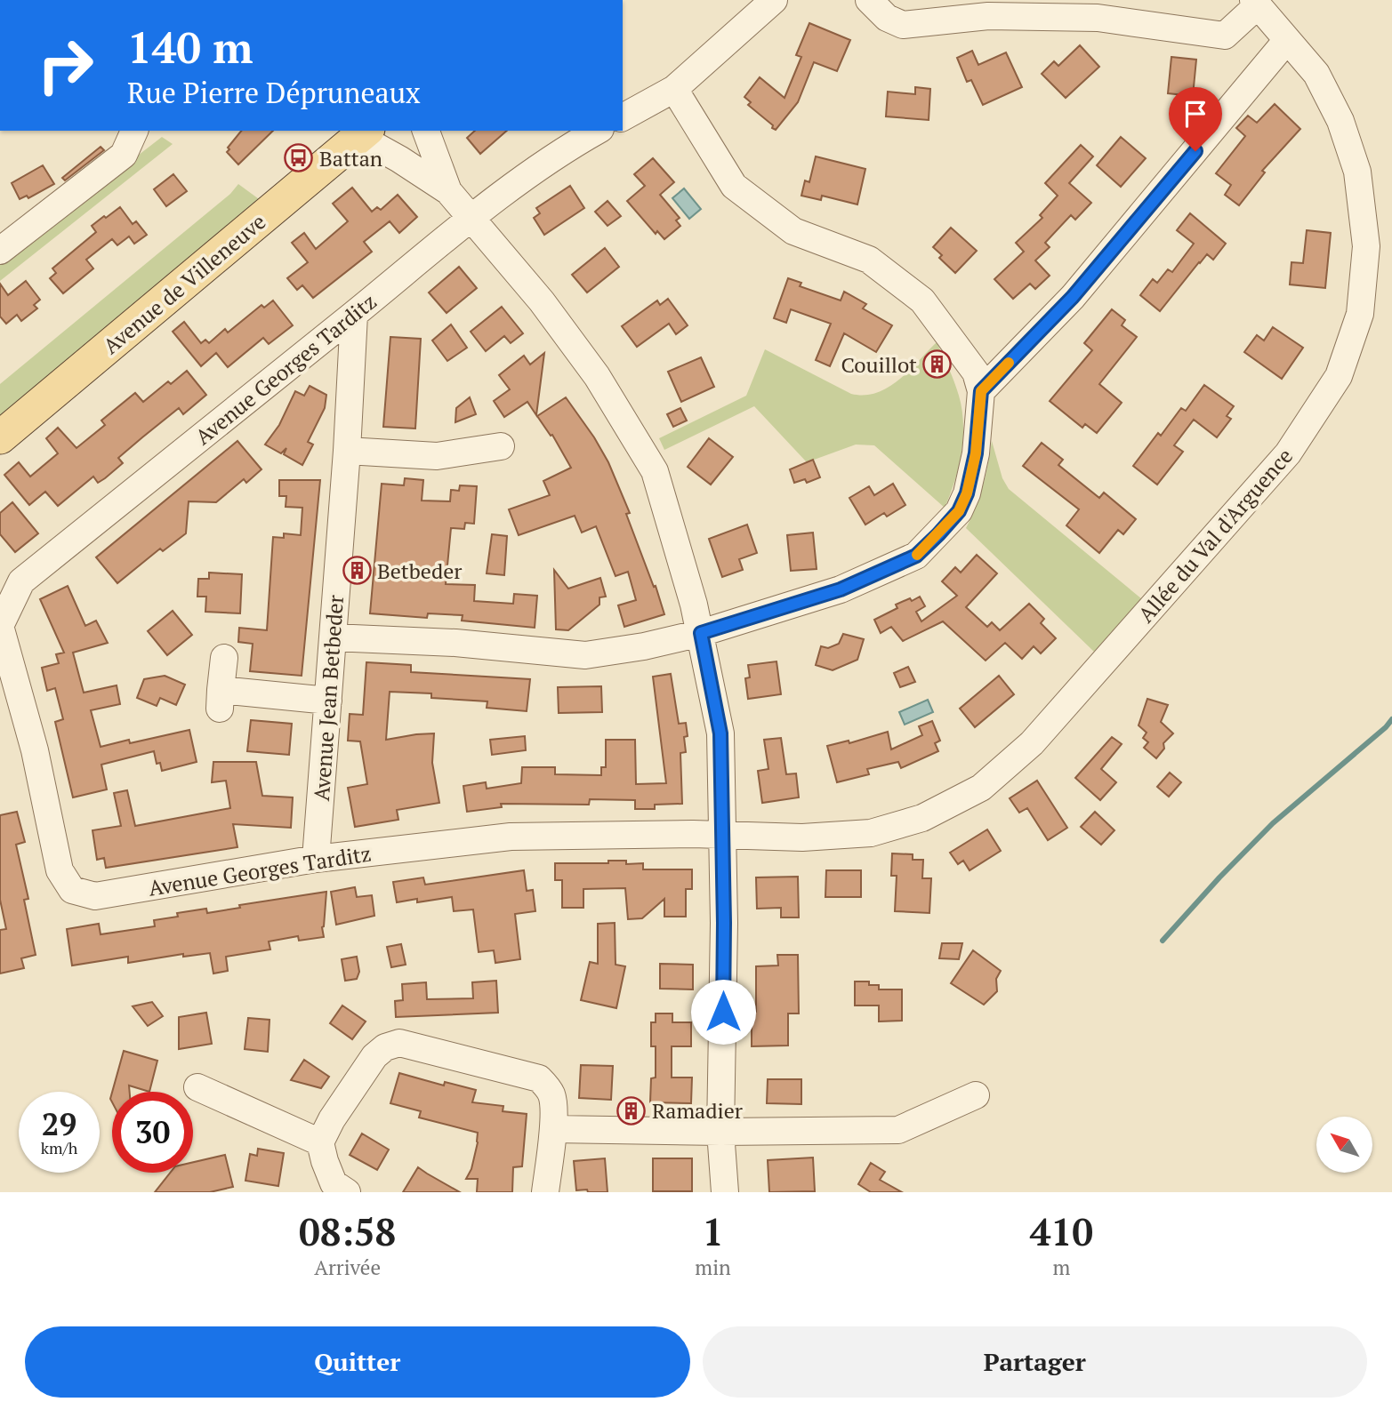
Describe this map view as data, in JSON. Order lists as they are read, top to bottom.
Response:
{
  "streets": {
    "main road": ["Avenue de Villeneuve"],
    "street": ["Avenue Georges Tarditz", "Allée du Val d'Arguence", "Avenue Jean Betbeder"]
  },
  "crossings": [
    ["Avenue Georges Tarditz", "Allée du Val d'Arguence"],
    ["Avenue Georges Tarditz", "Avenue Jean Betbeder"]
  ],
  "places": {
    "bus stop": ["Battan"],
    "building": ["Couillot", "Betbeder", "Ramadier"]
  },
  "north": "top left",
  "page": {
    "turn": ["140 m", "Rue Pierre Dépruneaux"],
    "speed": "29 km/h",
    "limit": "30",
    "eta": [
      "08:58",
      "Arrivée",
      "1",
      "min",
      "410",
      "m"
    ],
    "buttons": ["Quitter", "Partager"]
  }
}
